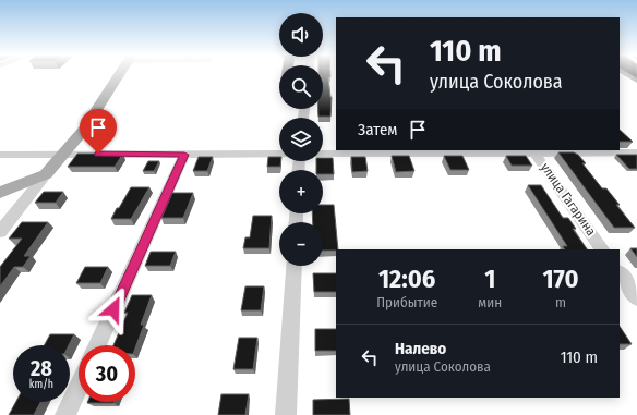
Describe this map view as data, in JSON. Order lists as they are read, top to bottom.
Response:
{
  "streets": {
    "street": ["улица Гагарина"]
  },
  "page": {
    "map_buttons": ["+", "−"],
    "turn": ["110 m", "улица Соколова"],
    "then": "Затем",
    "eta": [
      "12:06",
      "Прибытие",
      "1",
      "мин",
      "170",
      "m"
    ],
    "list": [
      {
        "name": "Налево",
        "note": "улица Соколова",
        "value": "110 m"
      }
    ],
    "speed": "28 km/h",
    "limit": "30"
  }
}
